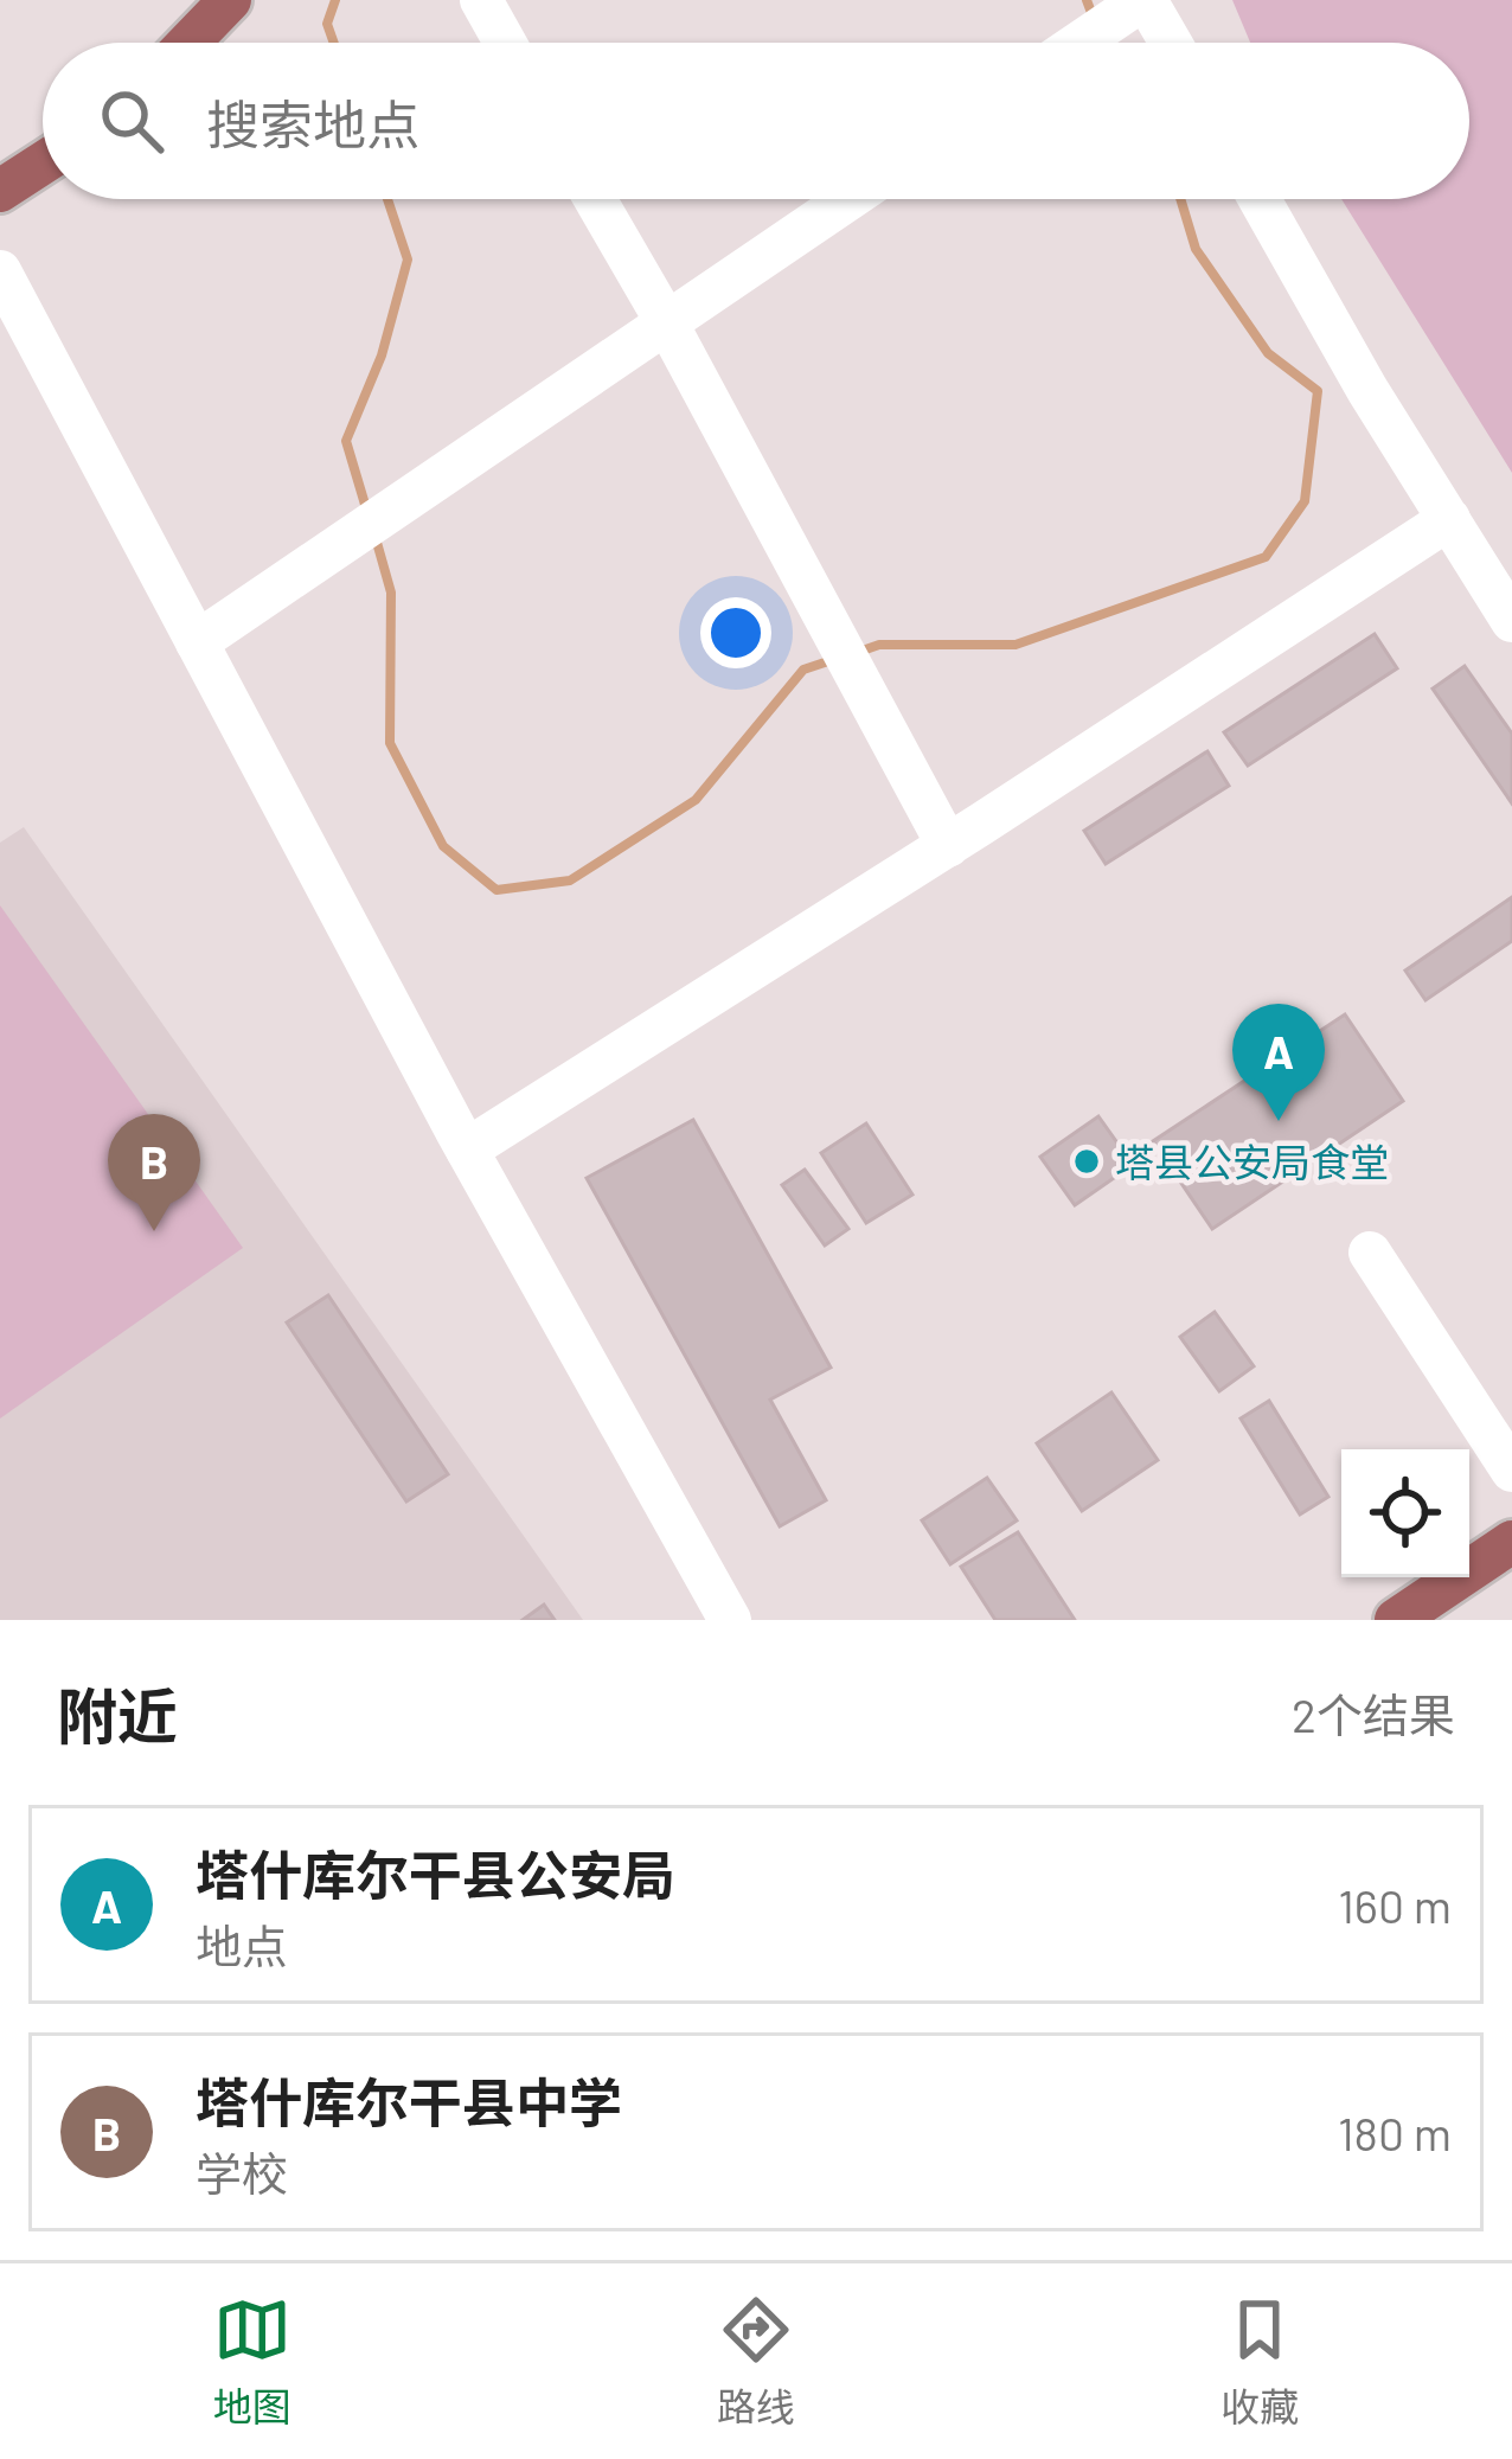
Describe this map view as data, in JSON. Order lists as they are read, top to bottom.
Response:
{
  "places": ["塔县公安局食堂"],
  "page": {
    "search": "搜索地点",
    "pins": ["A", "B"],
    "heading": ["附近", "2个结果"],
    "list": [
      {
        "mark": "A",
        "name": "塔什库尔干县公安局",
        "note": "地点",
        "value": "160 m"
      },
      {
        "mark": "B",
        "name": "塔什库尔干县中学",
        "note": "学校",
        "value": "180 m"
      }
    ],
    "nav": ["地图", "路线", "收藏"]
  }
}
